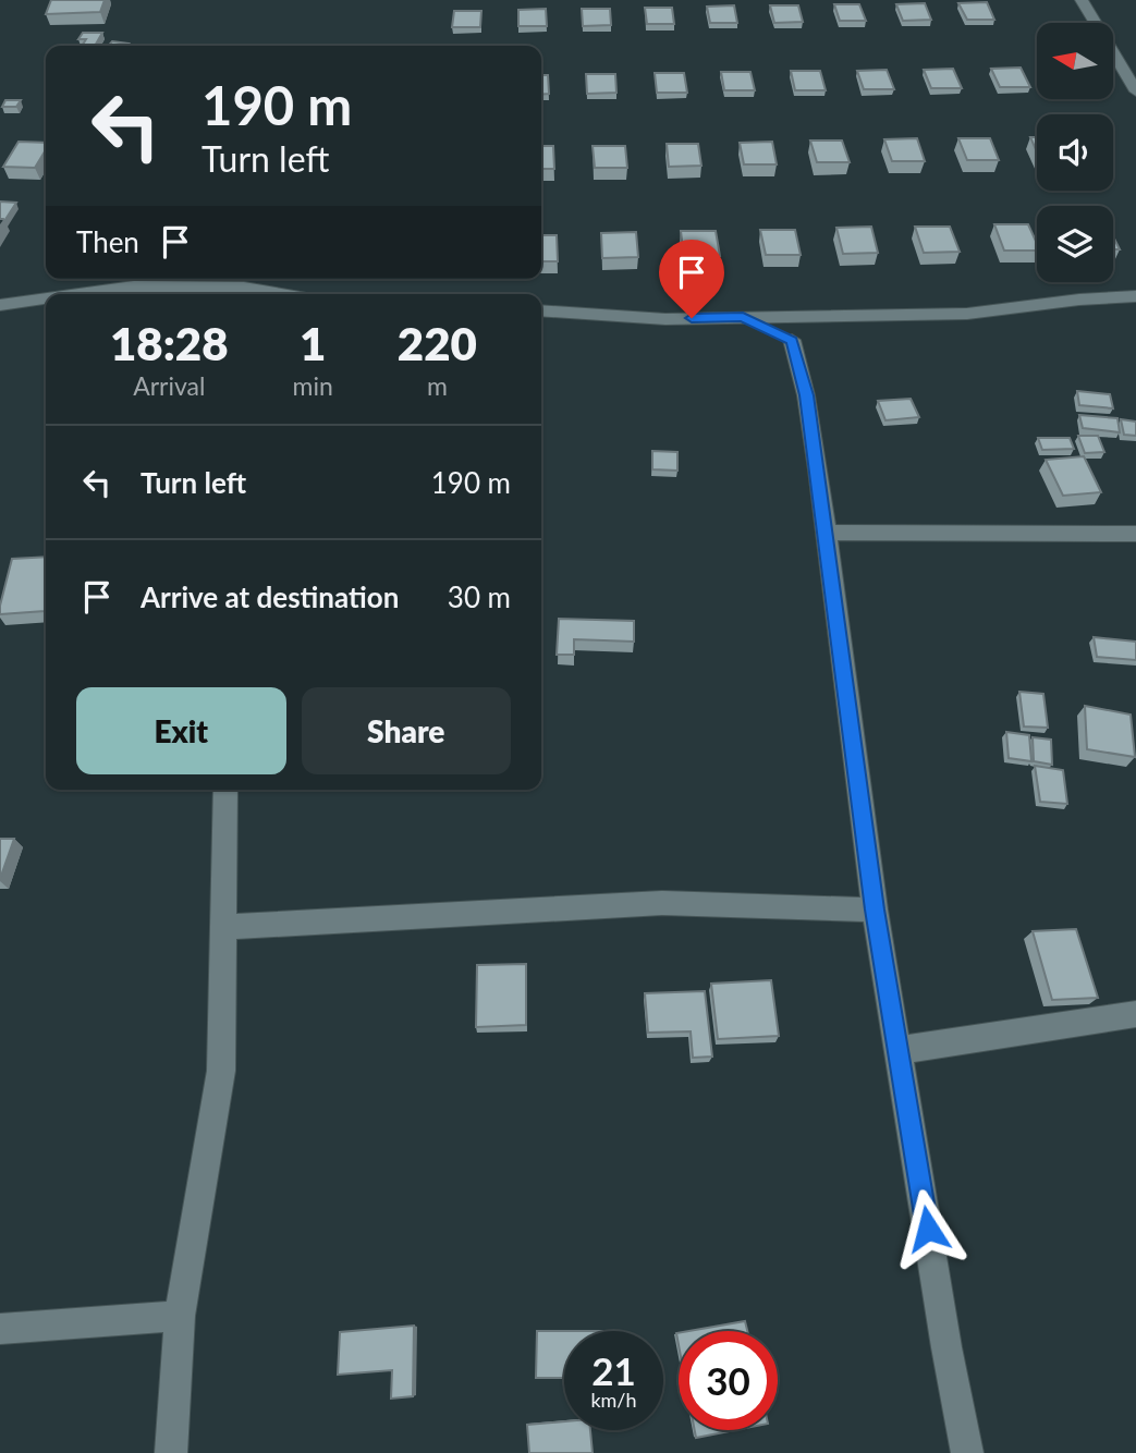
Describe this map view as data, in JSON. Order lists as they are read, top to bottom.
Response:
{
  "north": "left",
  "page": {
    "turn": ["190 m", "Turn left"],
    "then": "Then",
    "eta": [
      "18:28",
      "Arrival",
      "1",
      "min",
      "220",
      "m"
    ],
    "list": [
      {
        "name": "Turn left",
        "value": "190 m"
      },
      {
        "name": "Arrive at destination",
        "value": "30 m"
      }
    ],
    "buttons": ["Exit", "Share"],
    "speed": "21 km/h",
    "limit": "30"
  }
}
